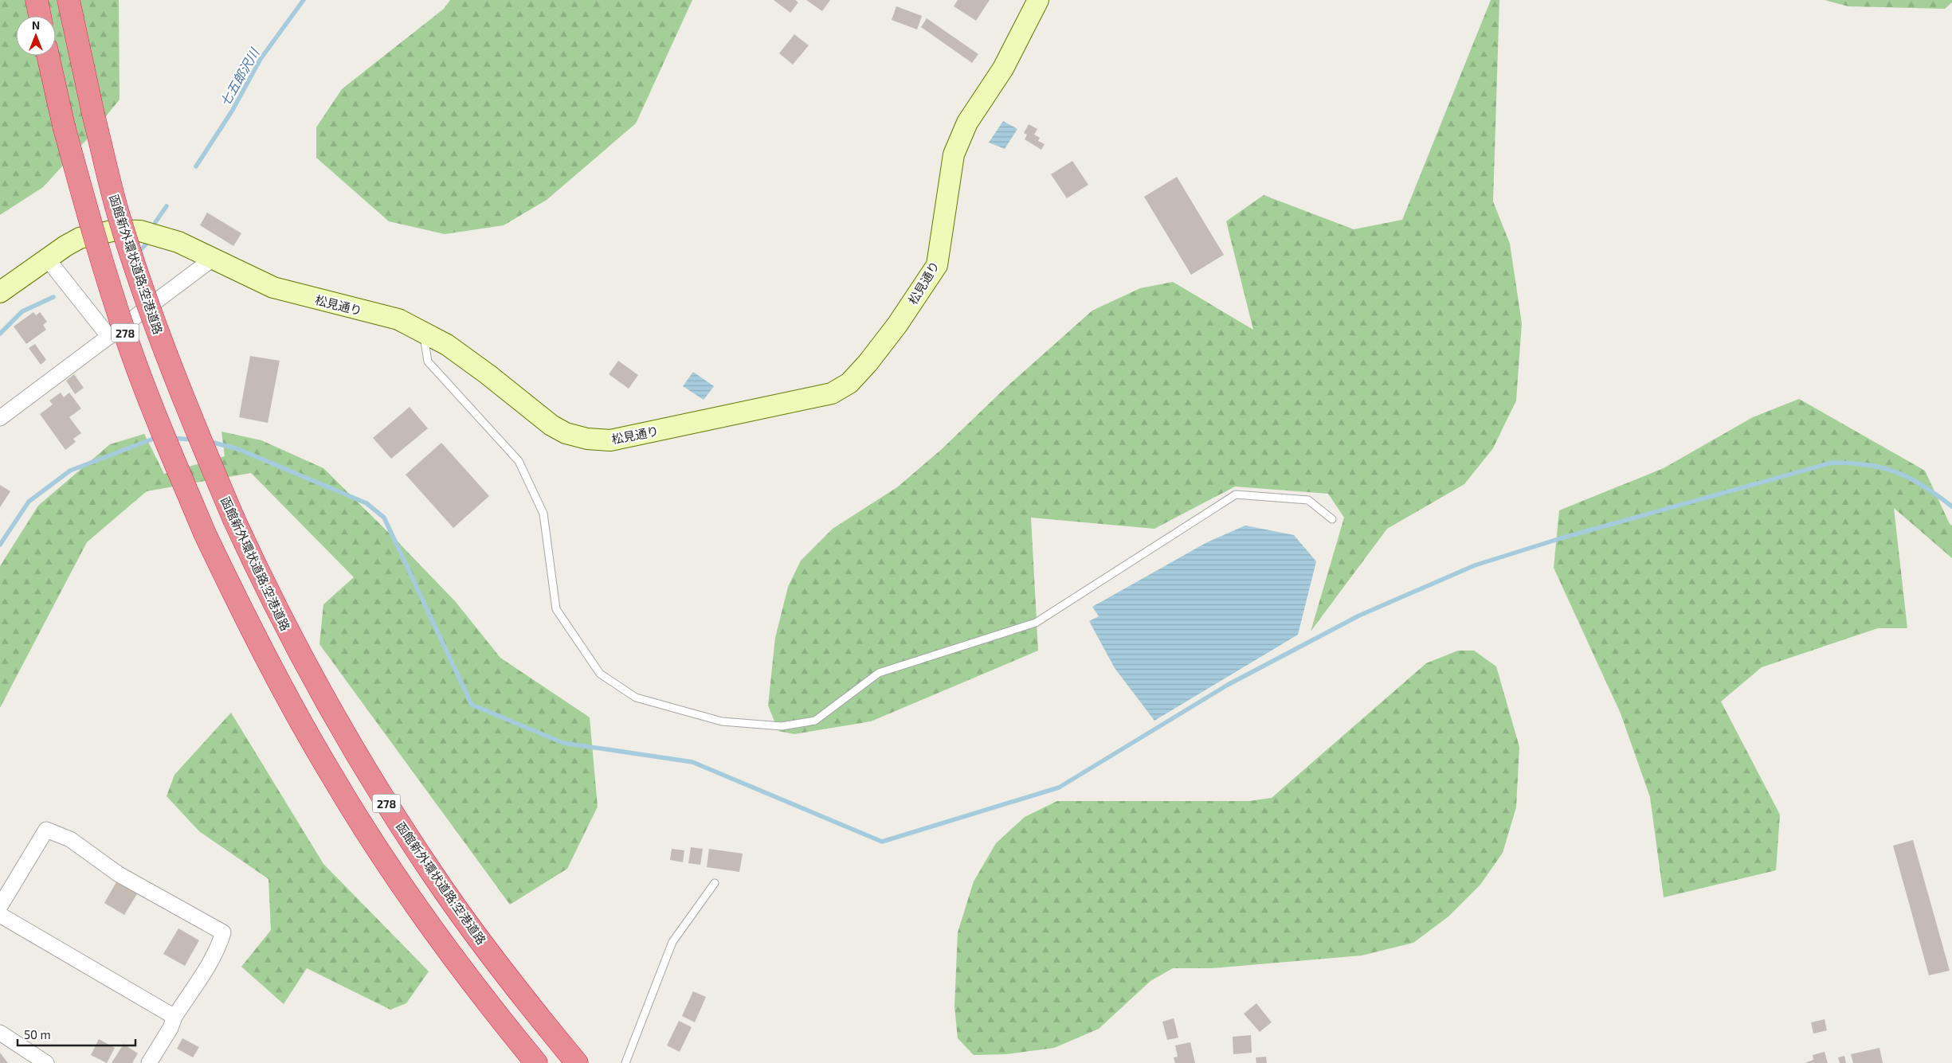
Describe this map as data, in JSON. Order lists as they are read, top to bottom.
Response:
{
  "streets": {
    "highway": ["函館新外環状道路;空港道路", "278"],
    "street": ["松見通り"]
  },
  "water": ["七五郎沢川"],
  "scale_bar": "50 m",
  "north": "top"
}
